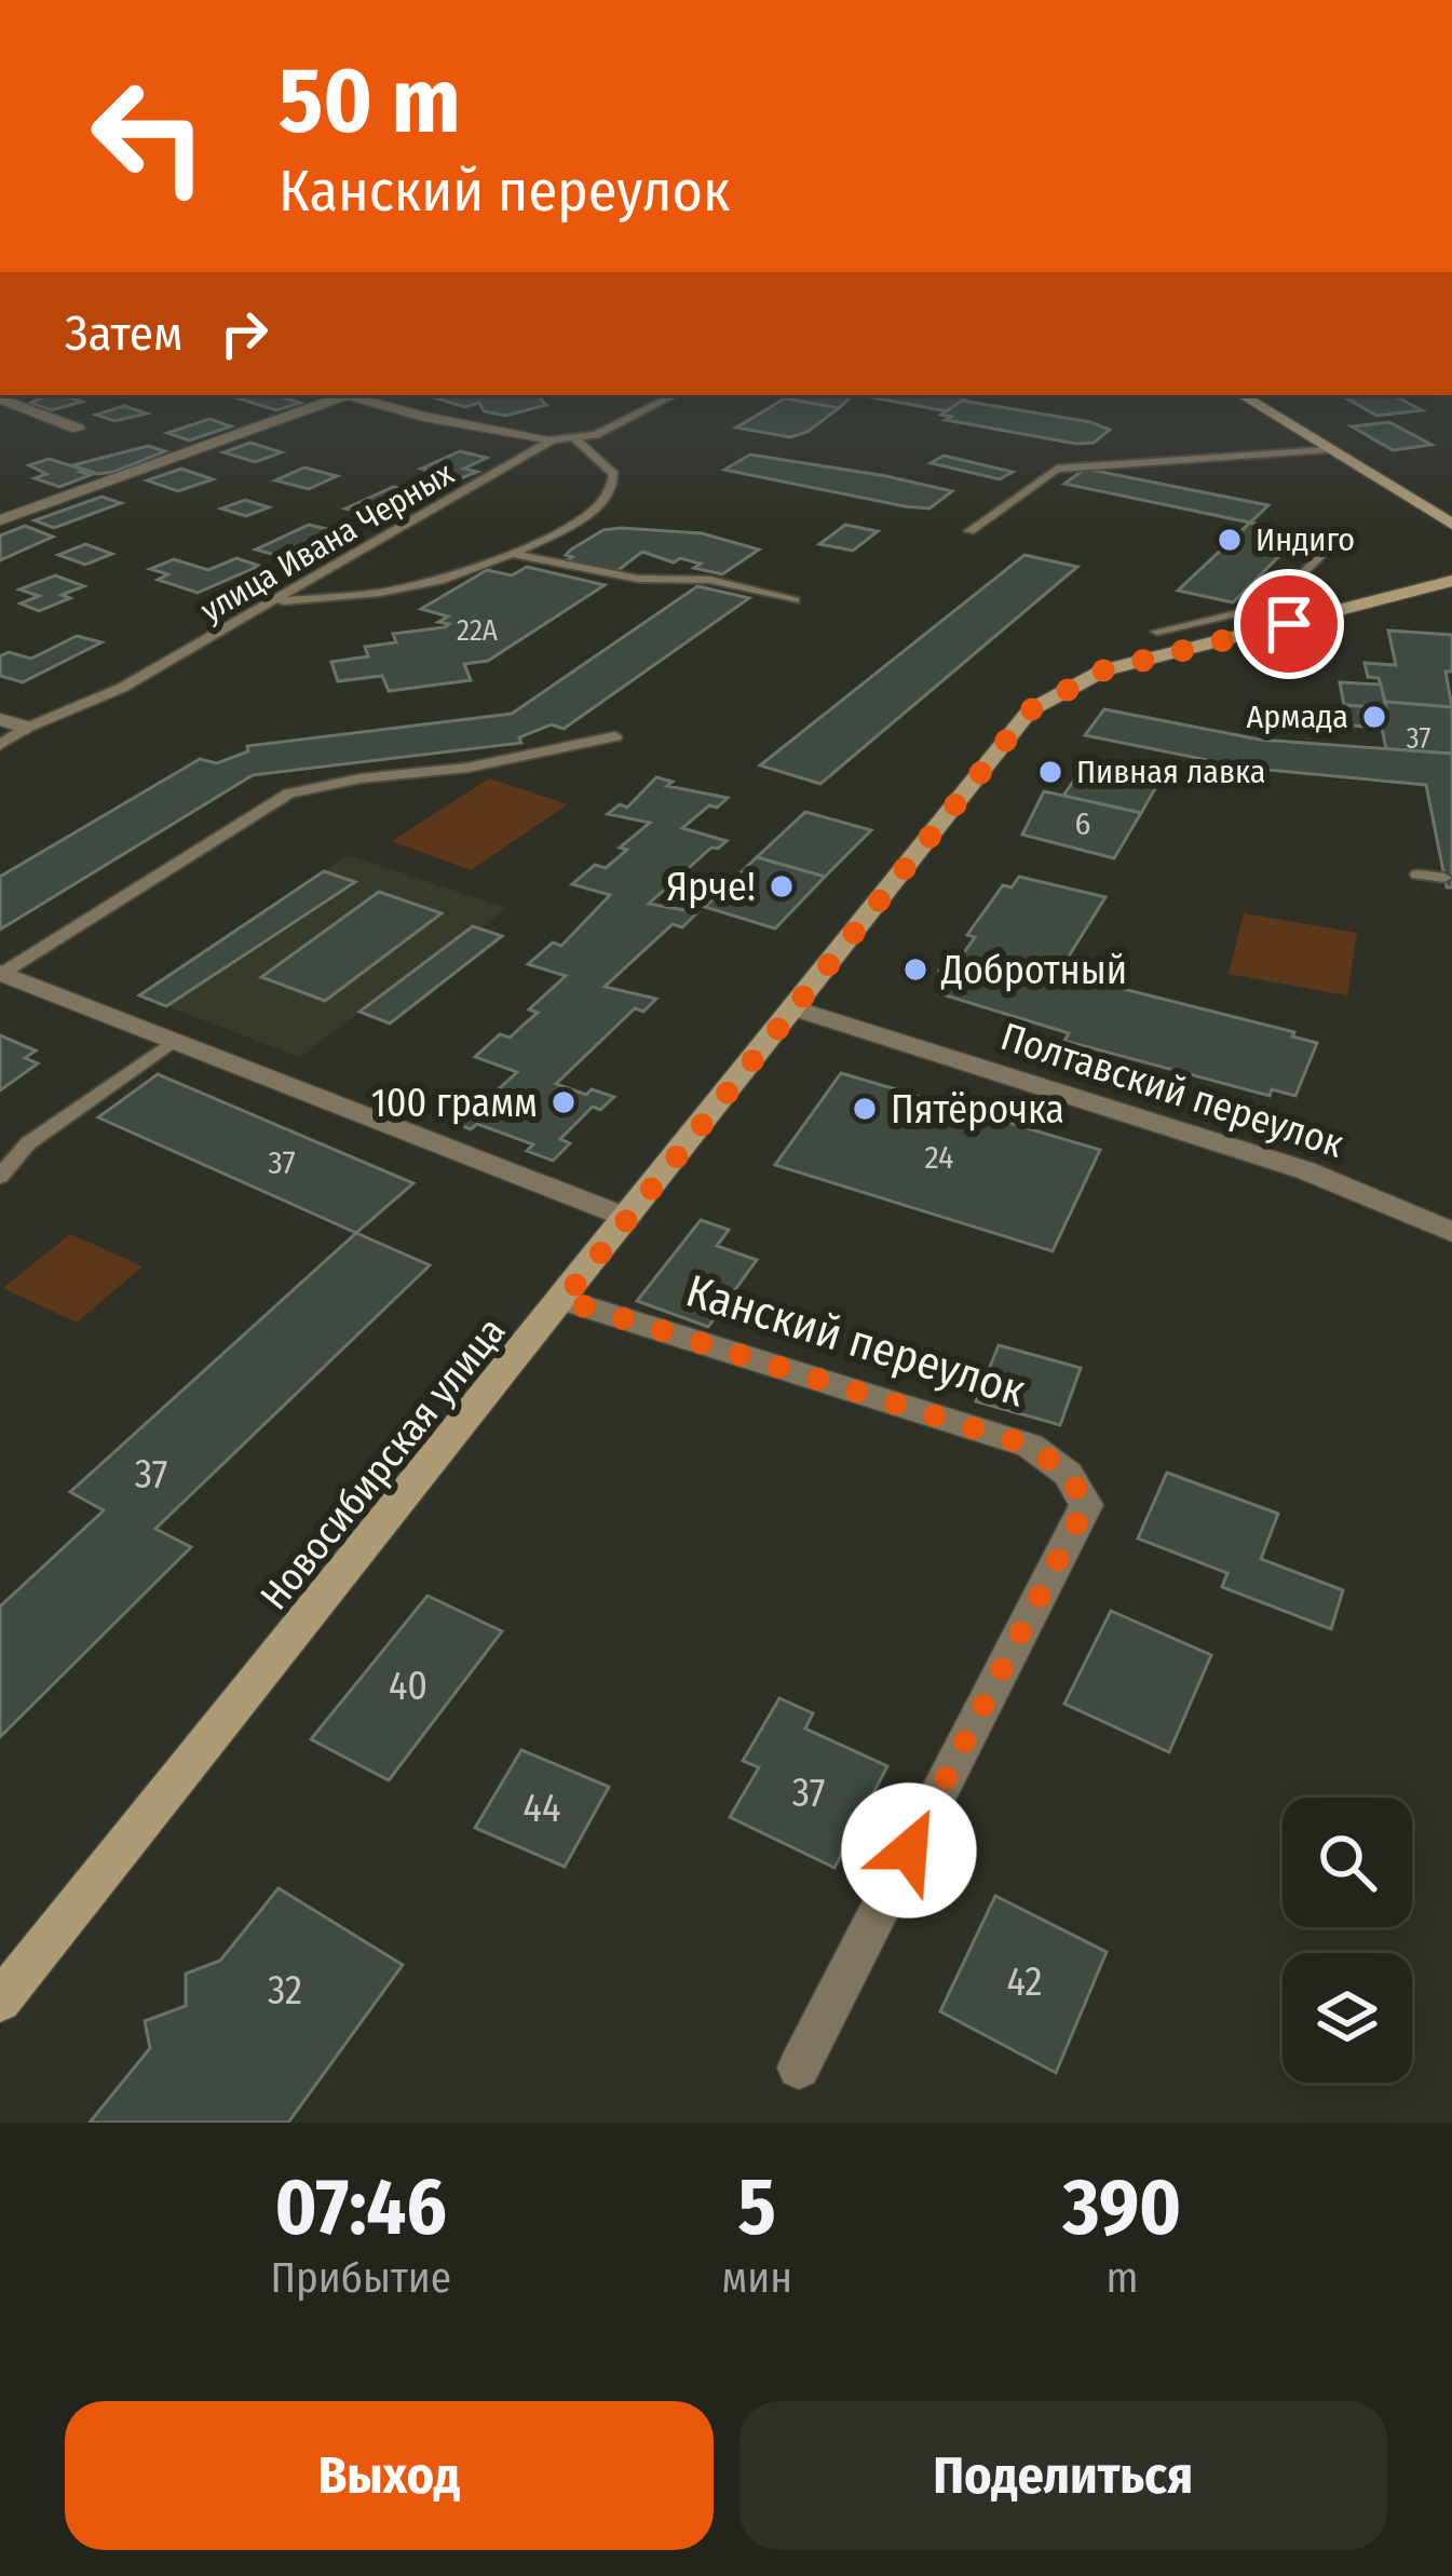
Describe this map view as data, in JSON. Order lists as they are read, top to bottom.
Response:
{
  "streets": {
    "street": ["Полтавский переулок", "Канский переулок", "Новосибирская улица"],
    "lane": ["улица Ивана Черных"]
  },
  "crossings": [
    ["Полтавский переулок", "Новосибирская улица"],
    ["Канский переулок", "Новосибирская улица"]
  ],
  "places": [
    "Индиго",
    "Армада",
    "Пивная лавка",
    "Ярче!",
    "Добротный",
    "100 грамм",
    "Пятёрочка"
  ],
  "house_numbers": [
    "22А",
    "37",
    "6",
    "24",
    "37",
    "37",
    "40",
    "37",
    "44",
    "42",
    "32"
  ],
  "page": {
    "turn": ["50 m", "Канский переулок"],
    "then": "Затем",
    "eta": [
      "07:46",
      "Прибытие",
      "5",
      "мин",
      "390",
      "m"
    ],
    "buttons": ["Выход", "Поделиться"]
  }
}
